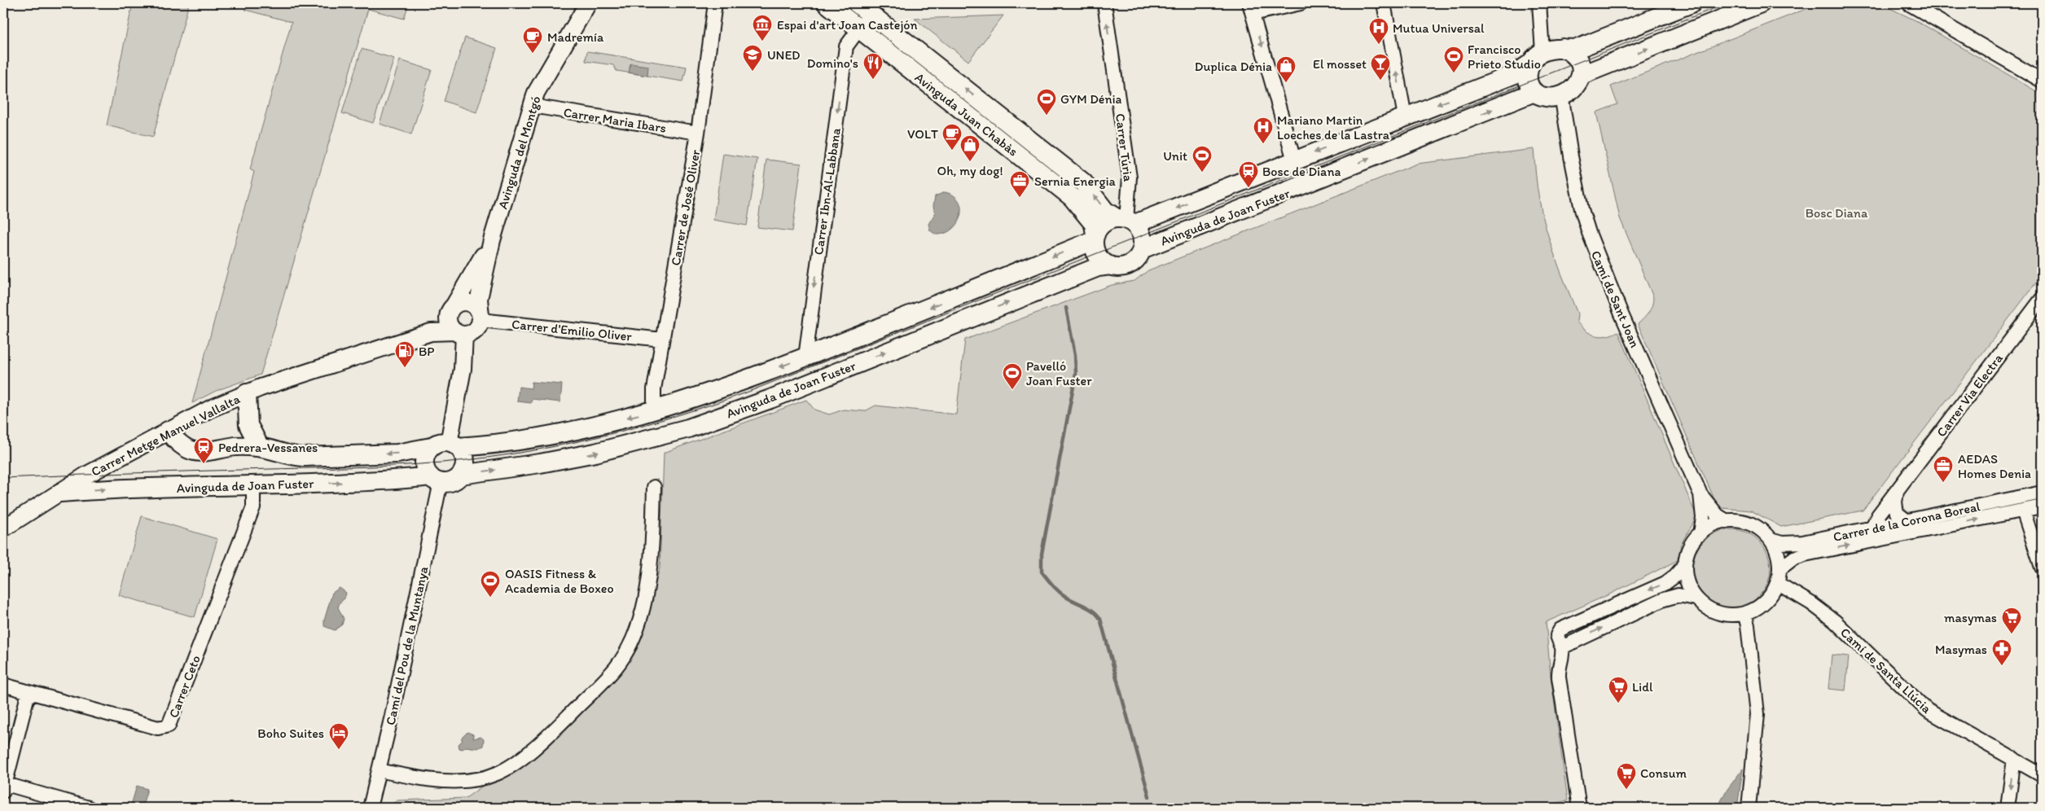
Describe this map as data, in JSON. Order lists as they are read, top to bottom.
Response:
{
  "streets": {
    "main road": ["Avinguda Juan Chabàs", "Avinguda de Joan Fuster"],
    "street": [
      "Carrer Maria Ibars",
      "Carrer Túria",
      "Avinguda del Montgó",
      "Carrer Ibn-Al-Labbana",
      "Carrer de José Oliver",
      "Camí de Sant Joan",
      "Carrer d'Emilio Oliver",
      "Carrer Via Electra",
      "Carrer Metge Manuel Vallalta",
      "Carrer de la Corona Boreal",
      "Camí del Pou de la Muntanya",
      "Camí de Santa Llúcia",
      "Carrer Ceto"
    ]
  },
  "crossings": [
    ["Avinguda Juan Chabàs", "Carrer Túria"],
    ["Avinguda Juan Chabàs", "Carrer Ibn-Al-Labbana"],
    ["Avinguda Juan Chabàs", "Avinguda de Joan Fuster"],
    ["Carrer Maria Ibars", "Avinguda del Montgó"],
    ["Carrer Maria Ibars", "Carrer de José Oliver"],
    ["Carrer Túria", "Avinguda de Joan Fuster"],
    ["Avinguda del Montgó", "Carrer d'Emilio Oliver"],
    ["Avinguda del Montgó", "Carrer Metge Manuel Vallalta"],
    ["Carrer Ibn-Al-Labbana", "Avinguda de Joan Fuster"],
    ["Carrer de José Oliver", "Avinguda de Joan Fuster"],
    ["Carrer de José Oliver", "Carrer d'Emilio Oliver"],
    ["Avinguda de Joan Fuster", "Camí de Sant Joan"],
    ["Avinguda de Joan Fuster", "Carrer Metge Manuel Vallalta"],
    ["Avinguda de Joan Fuster", "Camí del Pou de la Muntanya"],
    ["Avinguda de Joan Fuster", "Carrer Ceto"],
    ["Camí de Sant Joan", "Carrer de la Corona Boreal"],
    ["Camí de Sant Joan", "Camí de Santa Llúcia"],
    ["Carrer d'Emilio Oliver", "Carrer Metge Manuel Vallalta"],
    ["Carrer Via Electra", "Carrer de la Corona Boreal"],
    ["Carrer de la Corona Boreal", "Camí de Santa Llúcia"]
  ],
  "one_way": ["Carrer Túria", "Carrer Ibn-Al-Labbana"],
  "parks": ["Bosc Diana"],
  "places": {
    "museum": ["Espai d'art Joan Castejón"],
    "hospital": ["Mutua Universal", "Mariano Martin Loeches de la Lastra"],
    "cafe": ["Madremía", "VOLT"],
    "school or university": ["UNED"],
    "sports": [
      "Francisco Prieto Studio",
      "GYM Dénia",
      "Unit",
      "Pavelló Joan Fuster",
      "OASIS Fitness & Academia de Boxeo"
    ],
    "restaurant": ["Domino's"],
    "bar": ["El mosset"],
    "shop": ["Duplica Dénia", "Oh, my dog!"],
    "station": ["Bosc de Diana", "Pedrera-Vessanes"],
    "office": ["Sernia Energia", "AEDAS Homes Denia"],
    "fuel station": ["BP"],
    "supermarket": ["masymas", "Lidl", "Consum"],
    "pharmacy": ["Masymas"],
    "hotel": ["Boho Suites"]
  }
}
